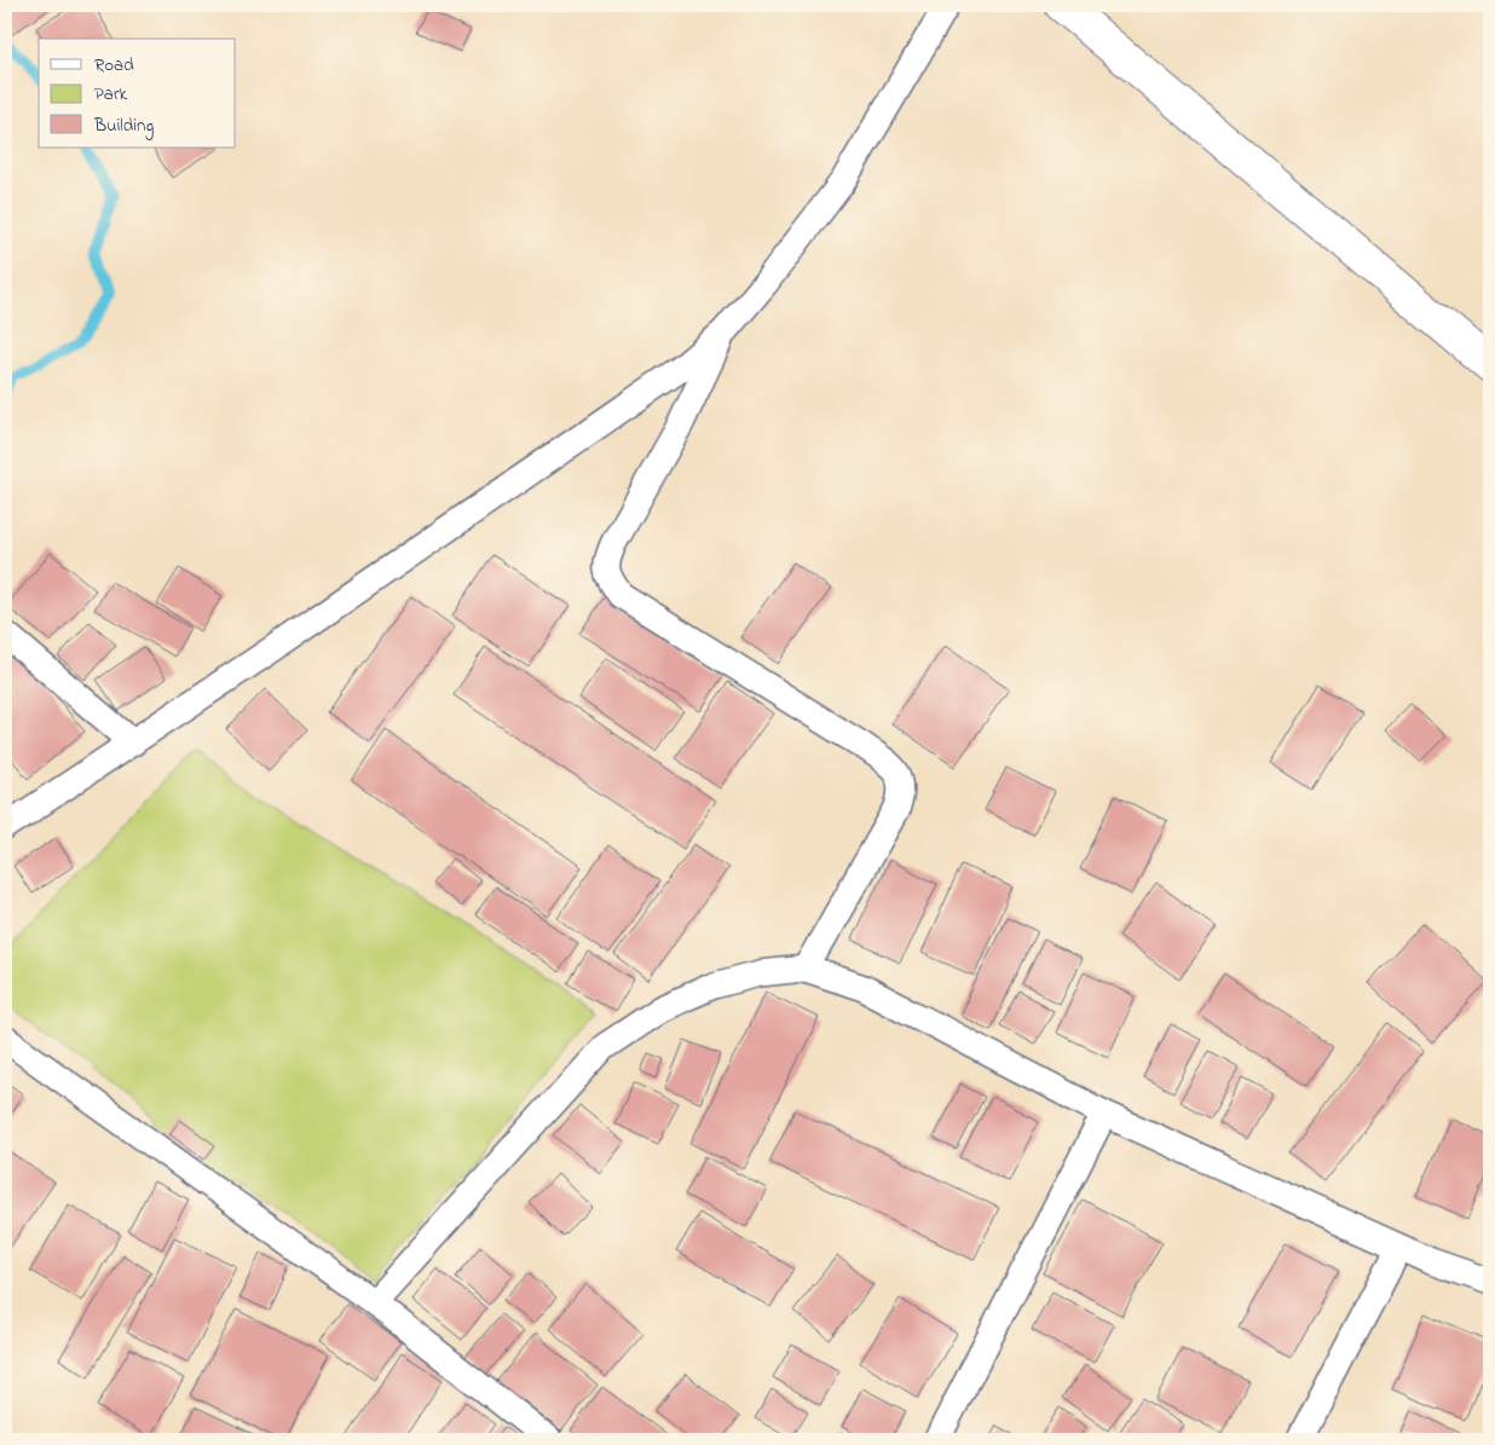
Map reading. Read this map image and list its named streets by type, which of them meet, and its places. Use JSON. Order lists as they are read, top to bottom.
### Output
{
  "legend": ["Road", "Park", "Building"]
}
